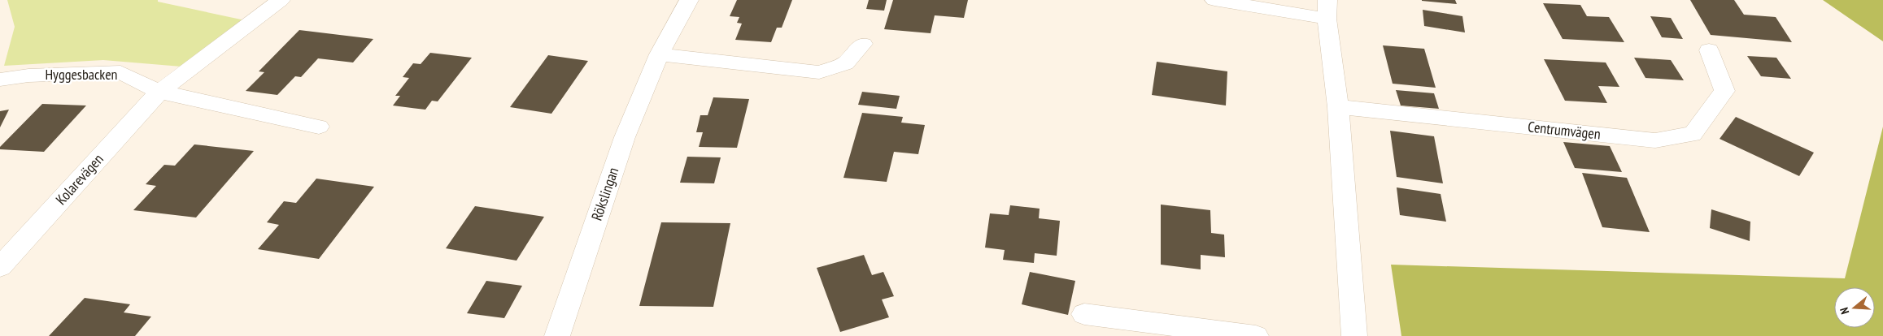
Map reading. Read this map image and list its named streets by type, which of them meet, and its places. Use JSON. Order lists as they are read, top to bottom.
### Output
{
  "streets": {
    "street": [
      "Hyggesbacken",
      "Centrumvägen",
      "Kolarevägen",
      "Rökslingan"
    ]
  },
  "crossings": [
    ["Hyggesbacken", "Kolarevägen"]
  ],
  "north": "left"
}
